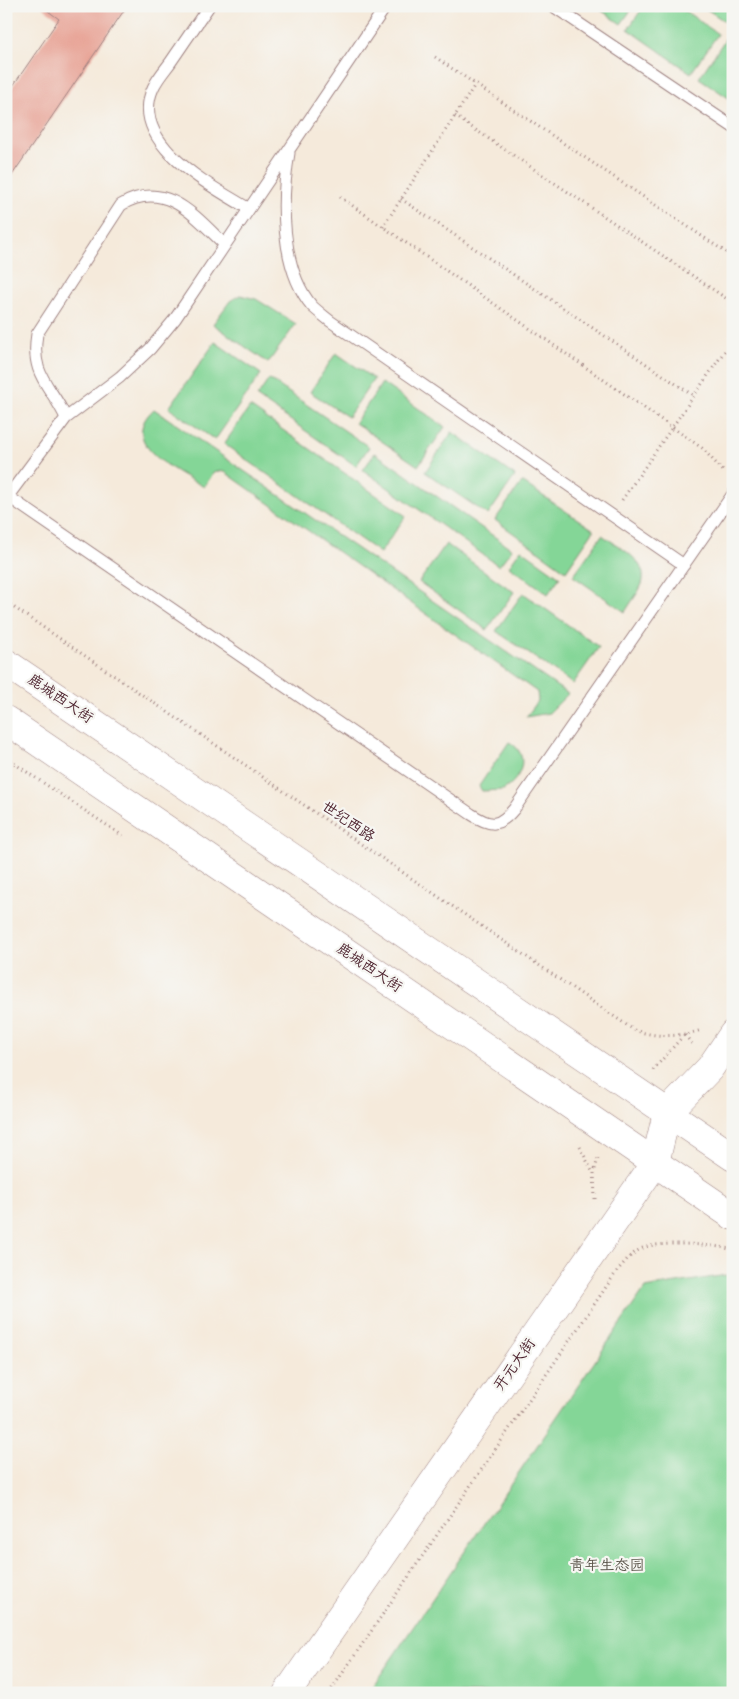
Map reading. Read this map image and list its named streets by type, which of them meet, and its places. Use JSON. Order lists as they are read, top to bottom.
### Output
{
  "streets": {
    "main road": ["鹿城西大街", "开元大街"],
    "path": ["世纪西路"]
  },
  "crossings": [
    ["鹿城西大街", "开元大街"]
  ],
  "parks": ["青年生态园"]
}
